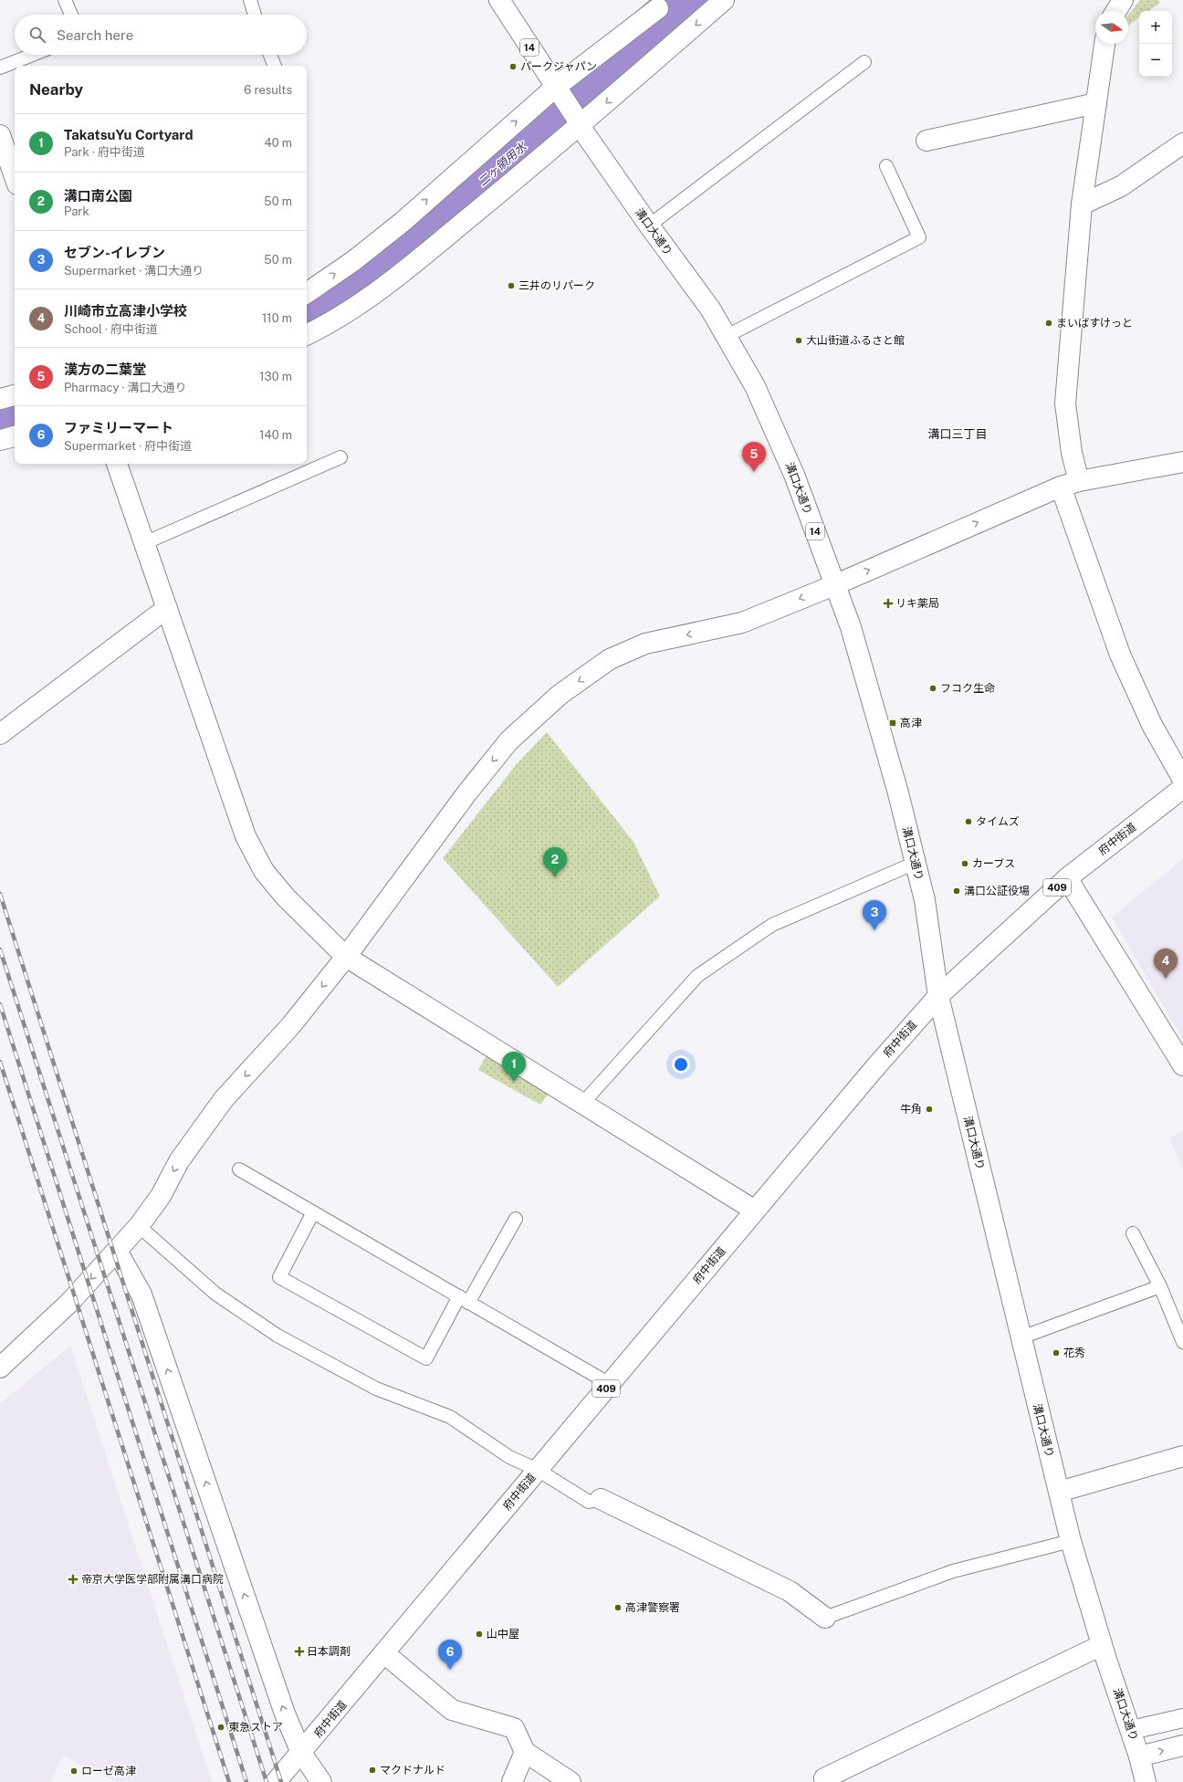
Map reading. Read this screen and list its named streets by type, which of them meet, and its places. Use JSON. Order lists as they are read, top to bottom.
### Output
{
  "streets": {
    "main road": [
      "14",
      "溝口大通り",
      "府中街道",
      "409"
    ]
  },
  "crossings": [
    ["溝口大通り", "府中街道"]
  ],
  "districts": ["溝口三丁目"],
  "water": ["二ヶ領用水"],
  "places": {
    "other": [
      "パークジャパン",
      "三井のリパーク",
      "まいばすけっと",
      "大山街道ふるさと館",
      "フコク生命",
      "タイムズ",
      "カーブス",
      "溝口公証役場",
      "牛角",
      "花秀",
      "高津警察署",
      "山中屋",
      "東急ストア",
      "マクドナルド",
      "ローゼ高津"
    ],
    "health": ["リキ薬局", "帝京大学医学部附属溝口病院", "日本調剤"],
    "transit": ["高津"]
  },
  "north": "right",
  "page": {
    "map_buttons": ["+", "−"],
    "search": "Search here",
    "heading": ["Nearby", "6 results"],
    "list": [
      {
        "mark": "1",
        "name": "TakatsuYu Cortyard",
        "note": "Park · 府中街道",
        "value": "40 m"
      },
      {
        "mark": "2",
        "name": "溝口南公園",
        "note": "Park",
        "value": "50 m"
      },
      {
        "mark": "3",
        "name": "セブン-イレブン",
        "note": "Supermarket · 溝口大通り",
        "value": "50 m"
      },
      {
        "mark": "4",
        "name": "川崎市立高津小学校",
        "note": "School · 府中街道",
        "value": "110 m"
      },
      {
        "mark": "5",
        "name": "漢方の二葉堂",
        "note": "Pharmacy · 溝口大通り",
        "value": "130 m"
      },
      {
        "mark": "6",
        "name": "ファミリーマート",
        "note": "Supermarket · 府中街道",
        "value": "140 m"
      }
    ],
    "pins": [
      "5",
      "2",
      "3",
      "4",
      "1",
      "6"
    ]
  }
}
